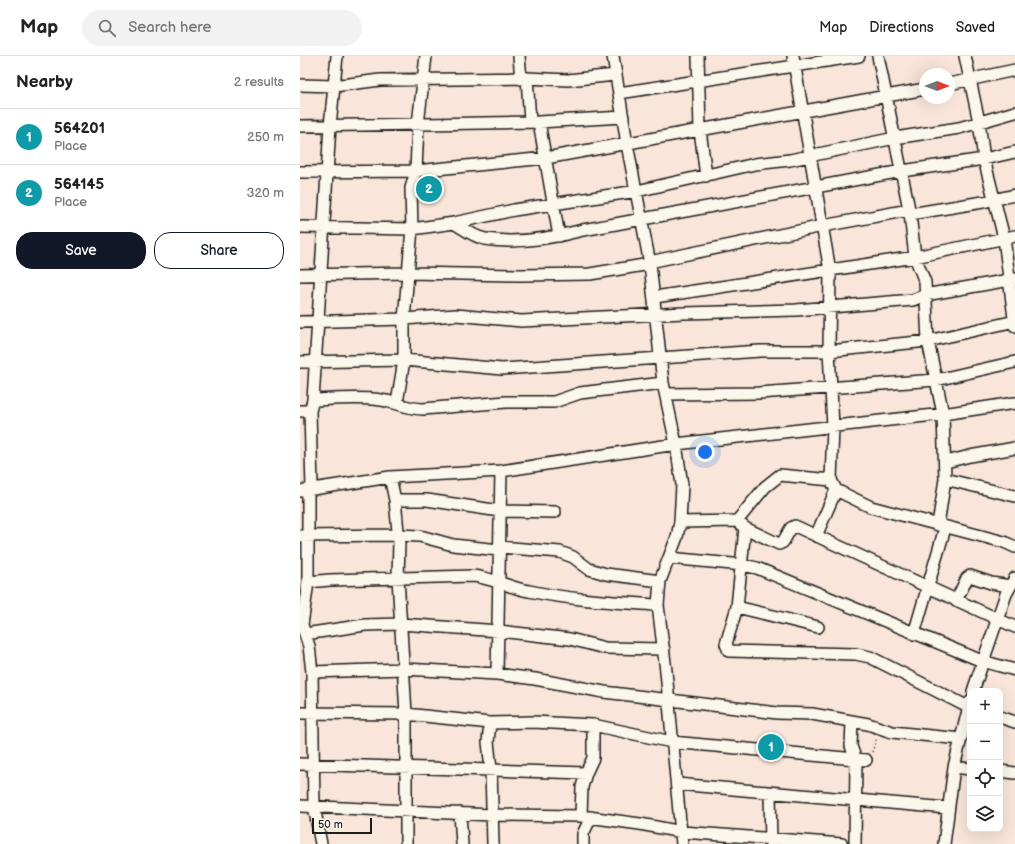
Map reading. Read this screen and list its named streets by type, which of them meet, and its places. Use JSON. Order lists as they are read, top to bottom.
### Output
{
  "scale_bar": "50 m",
  "north": "right",
  "page": {
    "header": "Map",
    "search": "Search here",
    "nav": ["Map", "Directions", "Saved"],
    "heading": ["Nearby", "2 results"],
    "list": [
      {
        "mark": "1",
        "name": "564201",
        "note": "Place",
        "value": "250 m"
      },
      {
        "mark": "2",
        "name": "564145",
        "note": "Place",
        "value": "320 m"
      }
    ],
    "pins": ["2", "1"],
    "buttons": ["Save", "Share"],
    "map_buttons": ["+", "−"],
    "scale": "50 m"
  }
}
